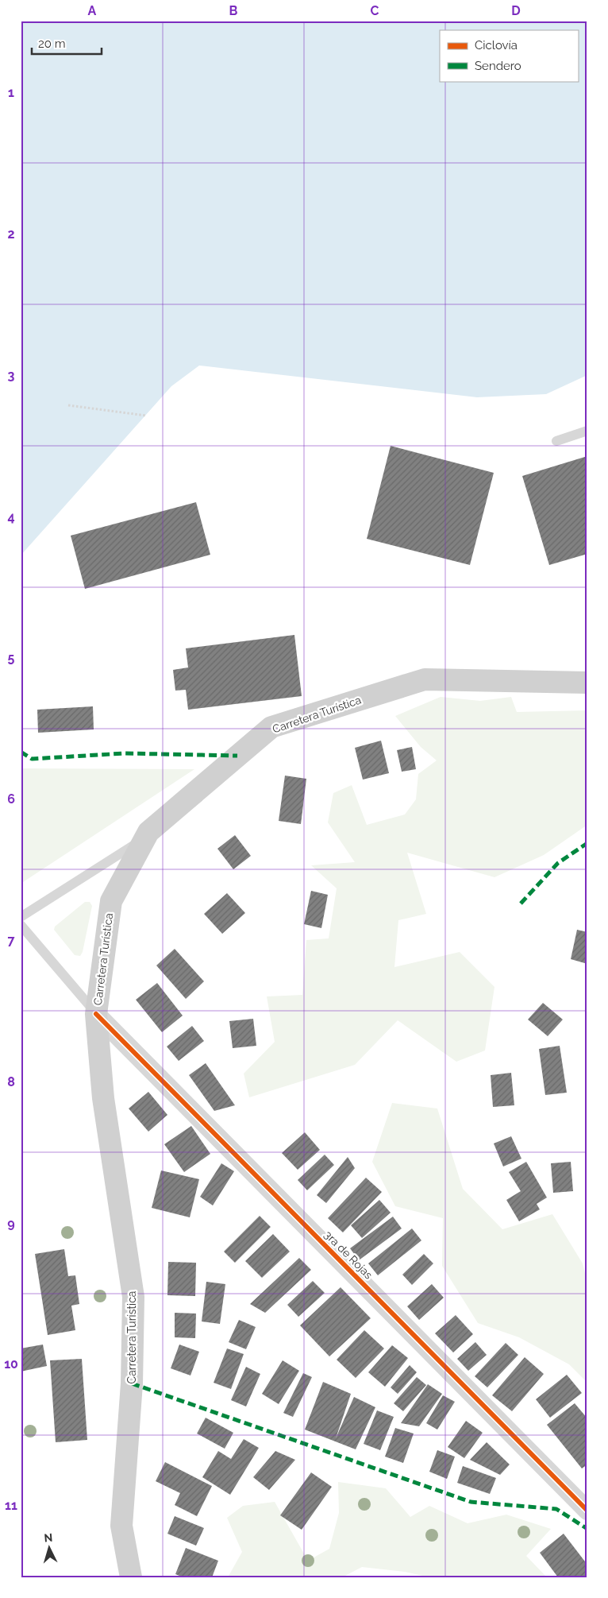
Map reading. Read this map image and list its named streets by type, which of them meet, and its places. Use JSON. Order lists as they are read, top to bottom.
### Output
{
  "streets": {
    "main road": ["Carretera Turística"],
    "street": ["3ra de Rojas"]
  },
  "crossings": [
    ["Carretera Turística", "3ra de Rojas"]
  ],
  "legend": ["Ciclovía", "Sendero"],
  "scale_bar": "20 m",
  "north": "top",
  "grid": {
    "columns": [
      "A",
      "B",
      "C",
      "D"
    ],
    "rows": [
      "1",
      "2",
      "3",
      "4",
      "5",
      "6",
      "7",
      "8",
      "9",
      "10",
      "11"
    ]
  }
}
